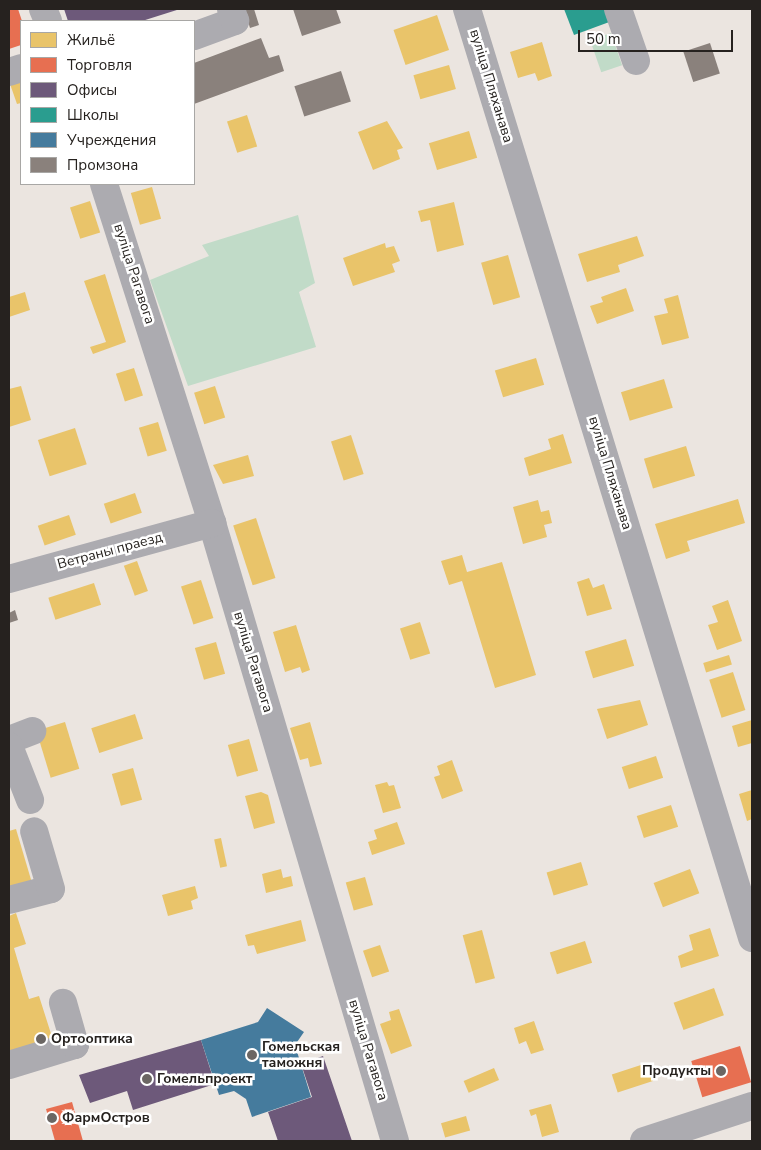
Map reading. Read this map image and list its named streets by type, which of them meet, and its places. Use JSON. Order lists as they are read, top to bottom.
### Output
{
  "streets": {
    "street": ["вуліца Пляханава", "вуліца Рагавога", "Ветраны праезд"]
  },
  "crossings": [
    ["вуліца Рагавога", "Ветраны праезд"]
  ],
  "places": [
    "Ортооптика",
    "Гомельская таможня",
    "Продукты",
    "Гомельпроект",
    "ФармОстров"
  ],
  "legend": [
    "Жильё",
    "Торговля",
    "Офисы",
    "Школы",
    "Учреждения",
    "Промзона"
  ],
  "scale_bar": "50 m"
}
